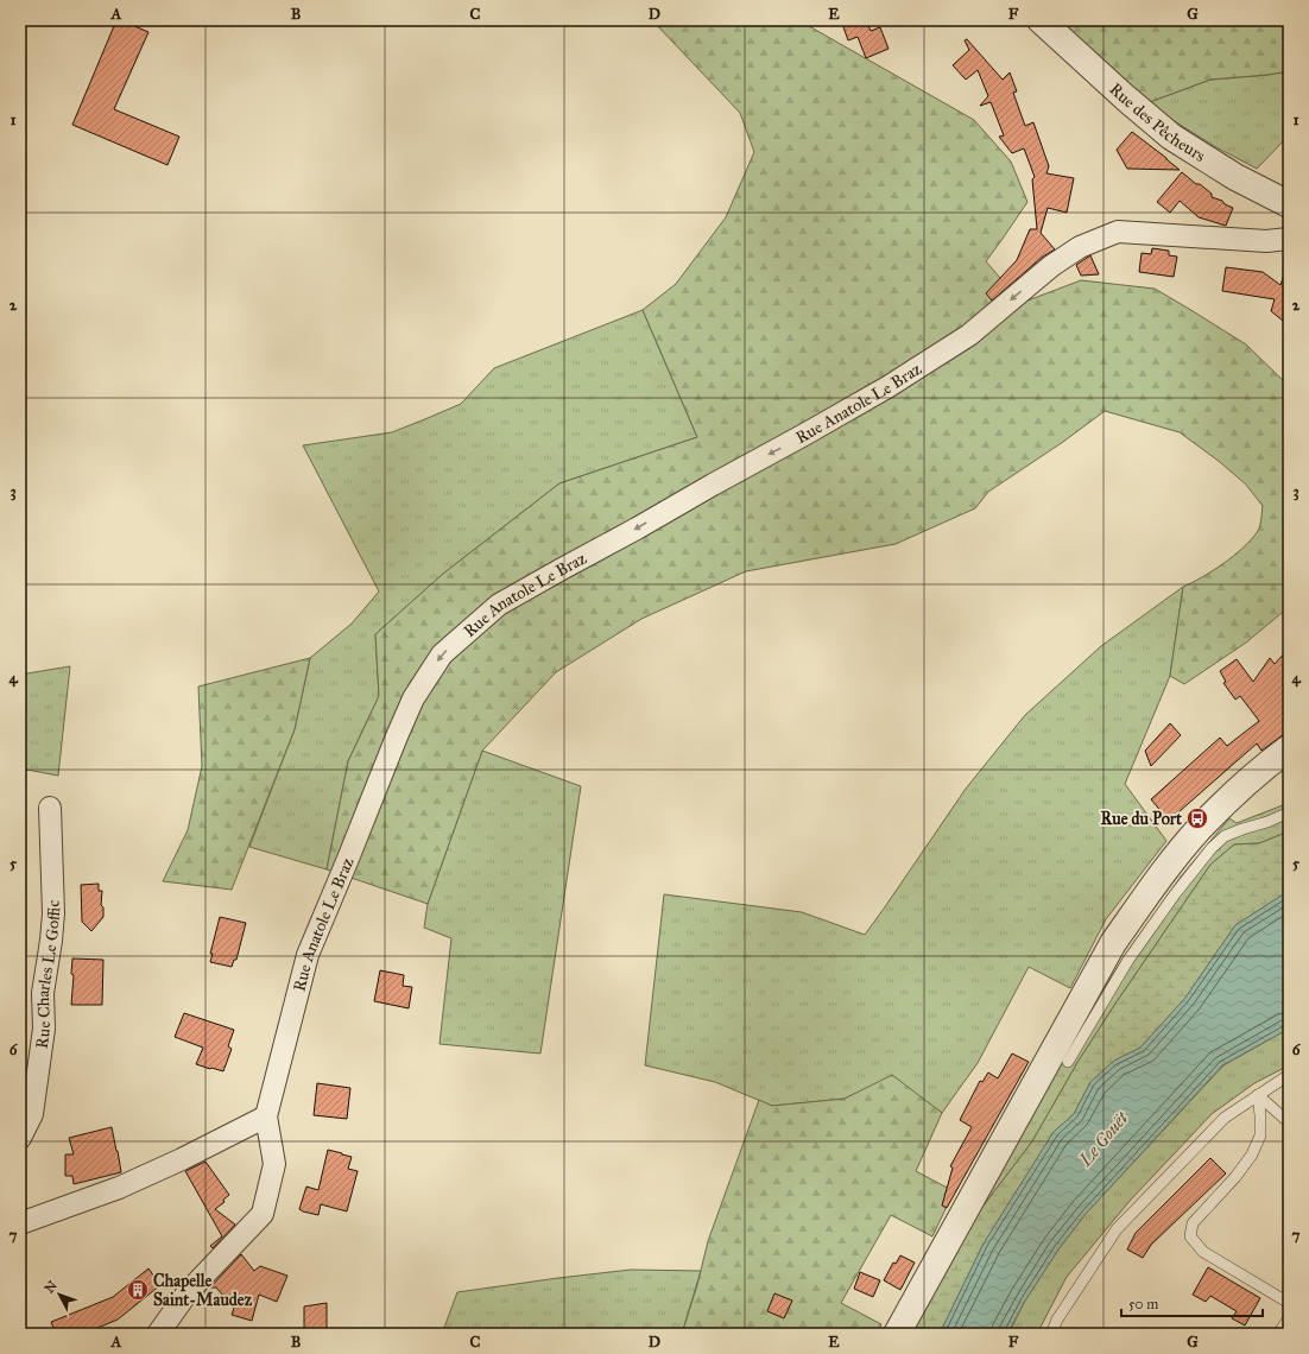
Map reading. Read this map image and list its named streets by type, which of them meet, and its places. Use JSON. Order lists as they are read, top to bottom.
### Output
{
  "streets": {
    "street": ["Rue des Pêcheurs", "Rue Anatole Le Braz", "Rue Charles Le Goffic"]
  },
  "one_way": ["Rue Anatole Le Braz"],
  "water": ["Le Gouët"],
  "places": {
    "bus stop": ["Rue du Port"],
    "building": ["Chapelle Saint-Maudez"]
  },
  "scale_bar": "50 m",
  "north": "top left",
  "grid": {
    "columns": [
      "A",
      "B",
      "C",
      "D",
      "E",
      "F",
      "G"
    ],
    "rows": [
      "1",
      "2",
      "3",
      "4",
      "5",
      "6",
      "7"
    ]
  }
}
